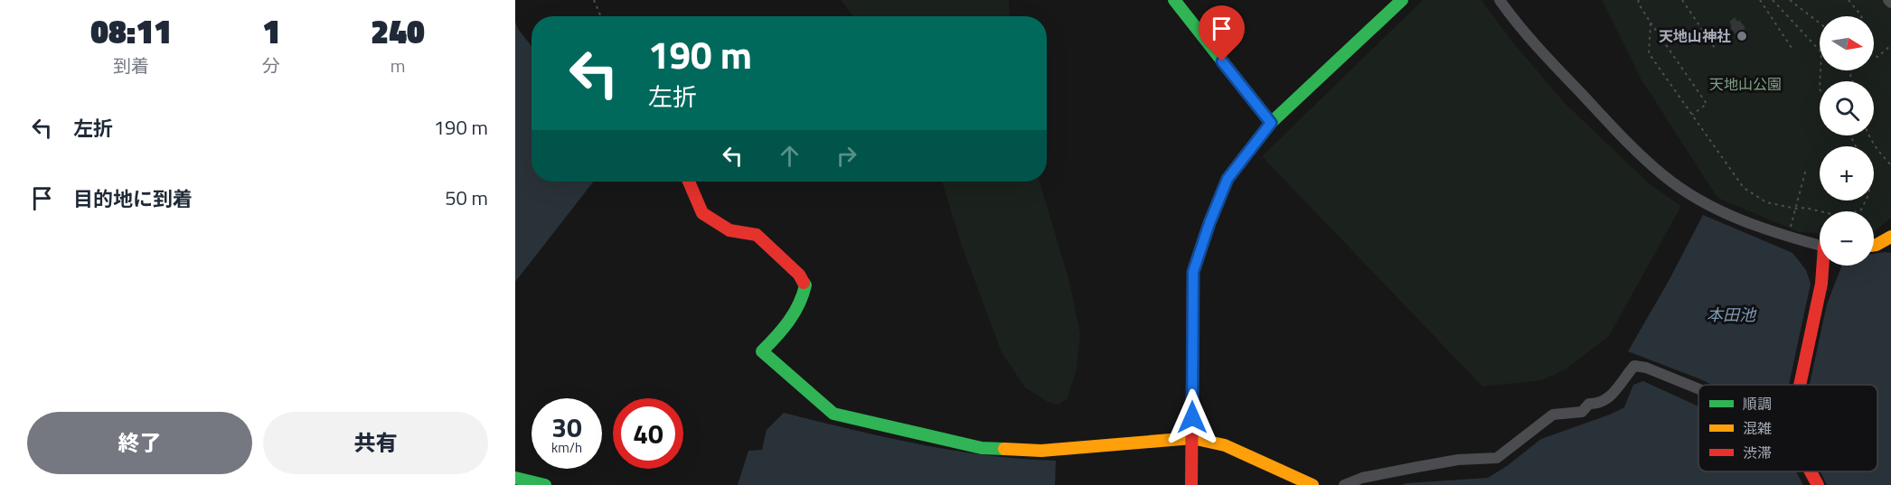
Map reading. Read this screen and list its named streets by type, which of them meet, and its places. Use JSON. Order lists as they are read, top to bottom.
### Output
{
  "water": ["本田池"],
  "parks": ["天地山公園"],
  "places": ["天地山神社"],
  "legend": ["順調", "混雑", "渋滞"],
  "north": "right",
  "page": {
    "eta": [
      "08:11",
      "到着",
      "1",
      "分",
      "240",
      "m"
    ],
    "map_buttons": ["+", "−"],
    "turn": ["190 m", "左折"],
    "list": [
      {
        "name": "左折",
        "value": "190 m"
      },
      {
        "name": "目的地に到着",
        "value": "50 m"
      }
    ],
    "speed": "30 km/h",
    "limit": "40",
    "buttons": ["終了", "共有"]
  }
}
